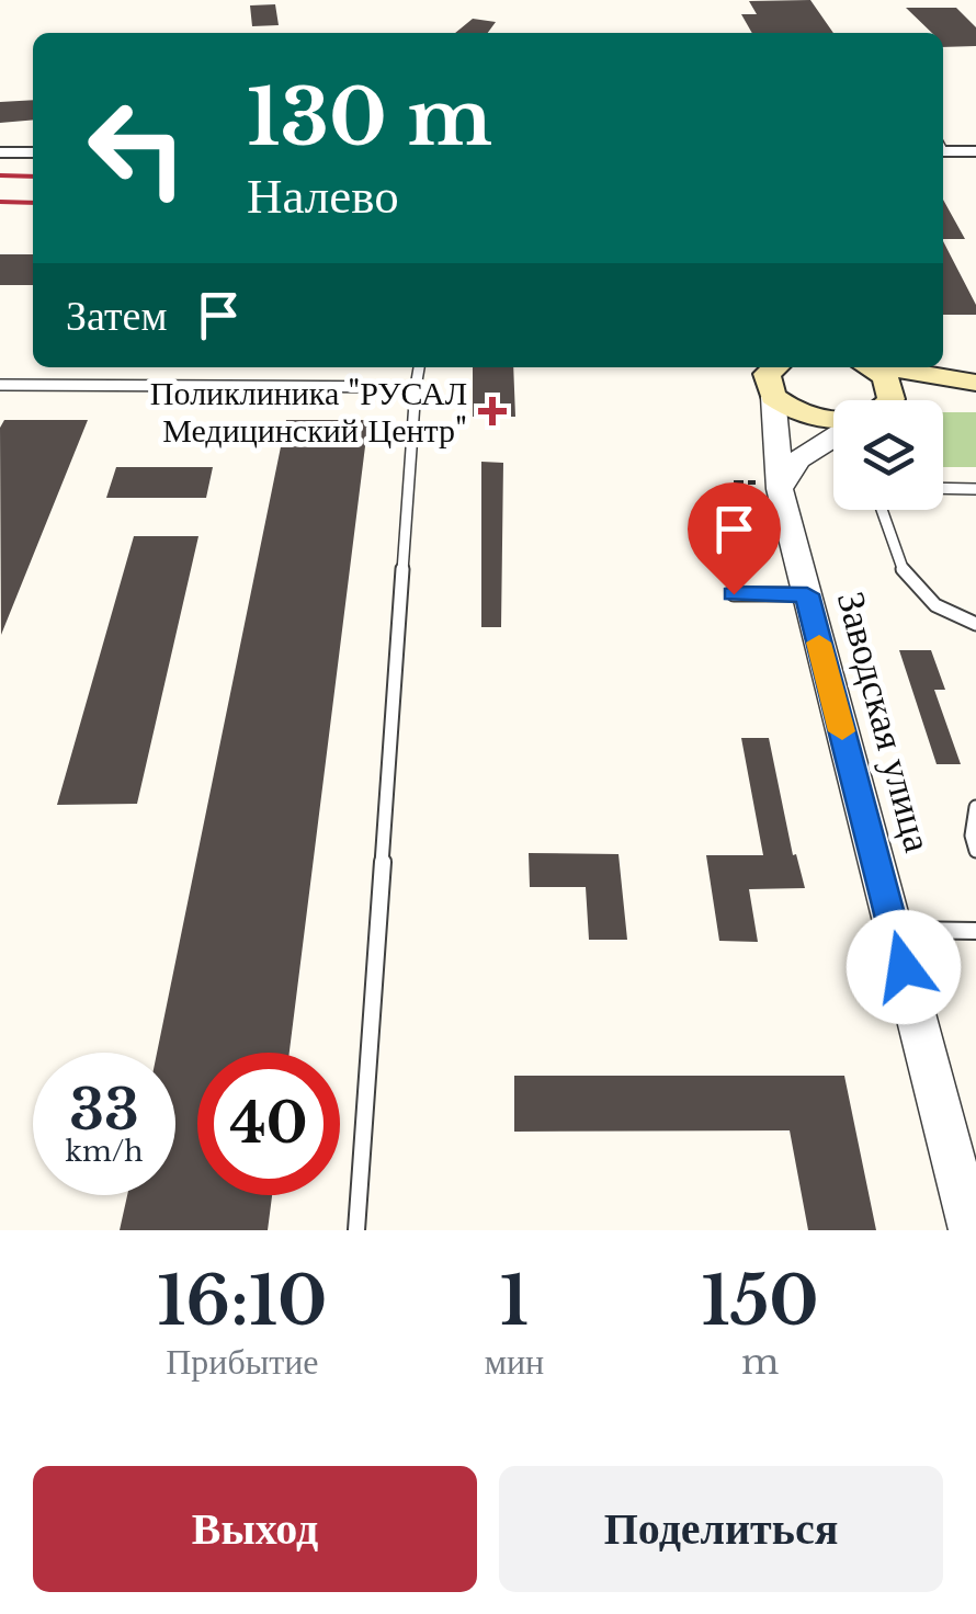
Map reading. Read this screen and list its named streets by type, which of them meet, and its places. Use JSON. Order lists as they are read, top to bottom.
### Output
{
  "streets": {
    "street": ["Заводская улица"]
  },
  "places": {
    "health": ["Поликлиника \"РУСАЛ Медицинский Центр\""]
  },
  "page": {
    "turn": ["130 m", "Налево"],
    "then": "Затем",
    "speed": "33 km/h",
    "limit": "40",
    "eta": [
      "16:10",
      "Прибытие",
      "1",
      "мин",
      "150",
      "m"
    ],
    "buttons": ["Выход", "Поделиться"]
  }
}
